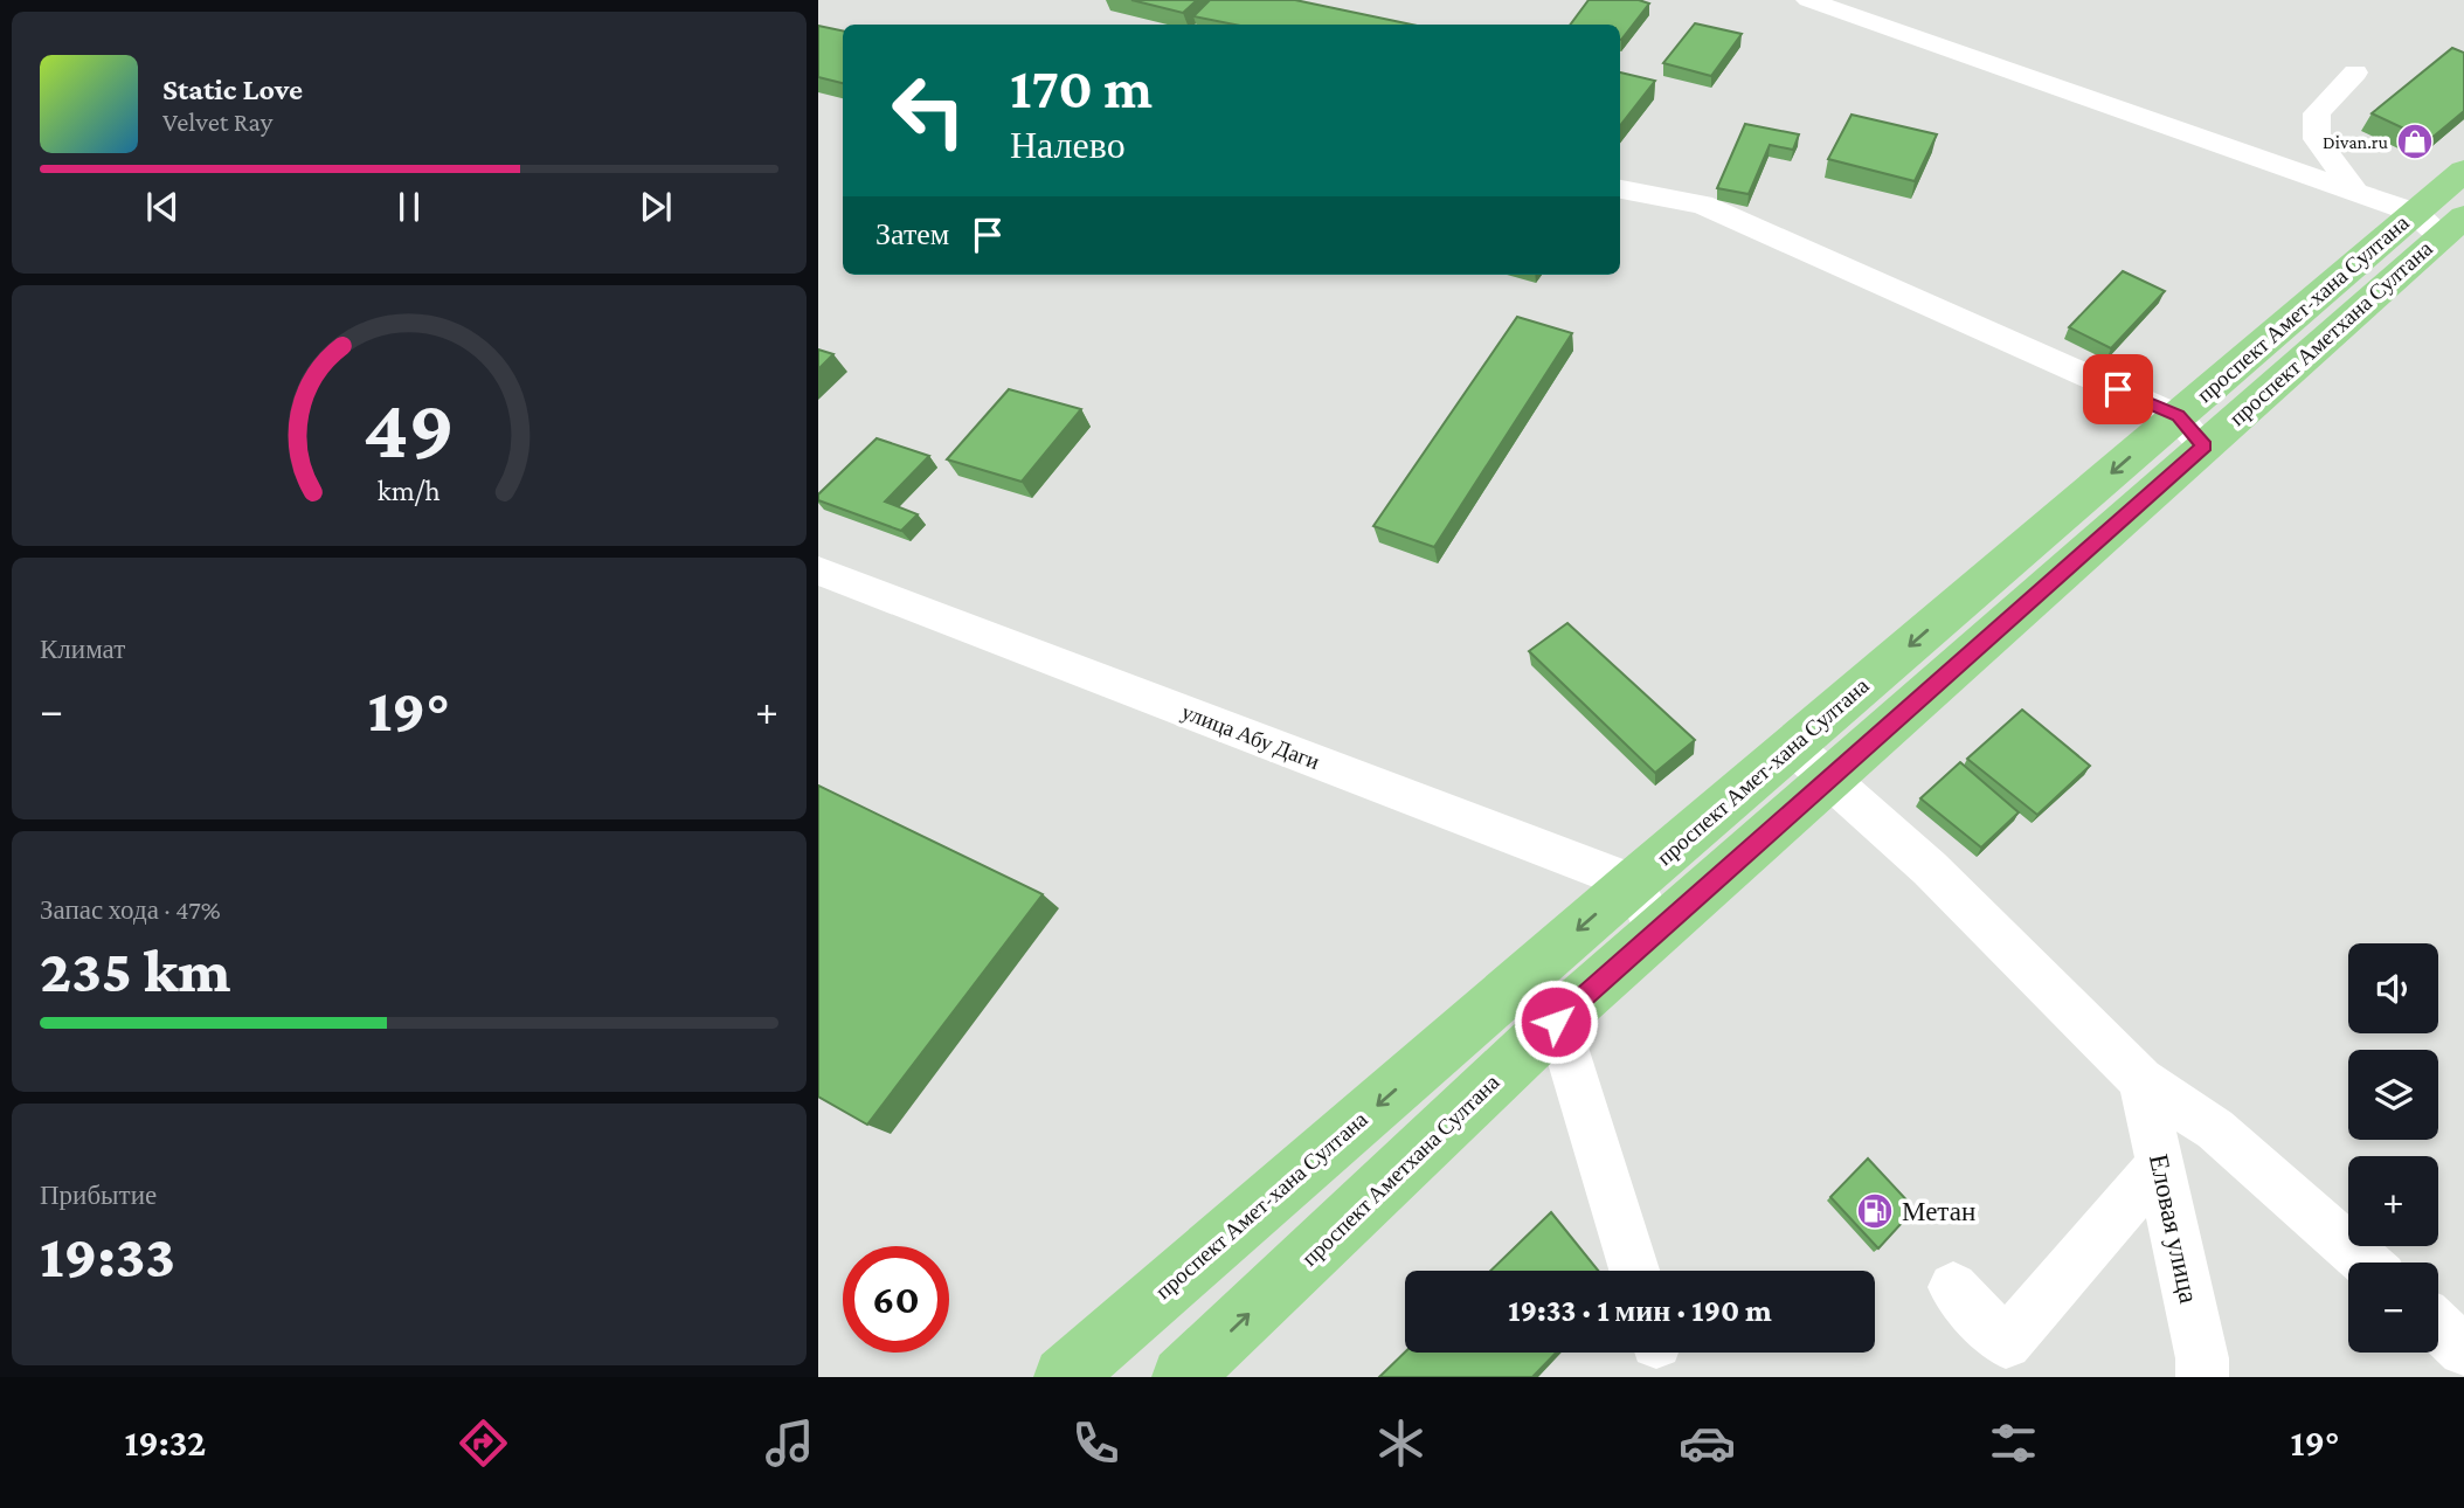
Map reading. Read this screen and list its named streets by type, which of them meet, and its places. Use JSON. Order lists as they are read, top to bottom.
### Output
{
  "streets": {
    "main road": ["проспект Амет-хана Султана", "проспект Аметхана Султана"],
    "street": ["улица Абу Даги", "Еловая улица"]
  },
  "crossings": [
    ["проспект Амет-хана Султана", "проспект Аметхана Султана"],
    ["проспект Амет-хана Султана", "улица Абу Даги"]
  ],
  "one_way": ["проспект Амет-хана Султана"],
  "places": {
    "shop": ["Divan.ru"],
    "fuel station": ["Метан"]
  },
  "page": {
    "turn": ["170 m", "Налево"],
    "song": ["Static Love", "Velvet Ray"],
    "then": "Затем",
    "tile": [
      "Климат",
      ["Запас хода · 47%", "235 km"],
      ["Прибытие", "19:33"]
    ],
    "heat": ["−", "19°", "+"],
    "map_buttons": ["+", "−"],
    "limit": "60",
    "trip": "19:33 · 1 мин · 190 m",
    "tabs": ["19:32", "19°"],
    "gauge": ["49", "km/h"]
  }
}
